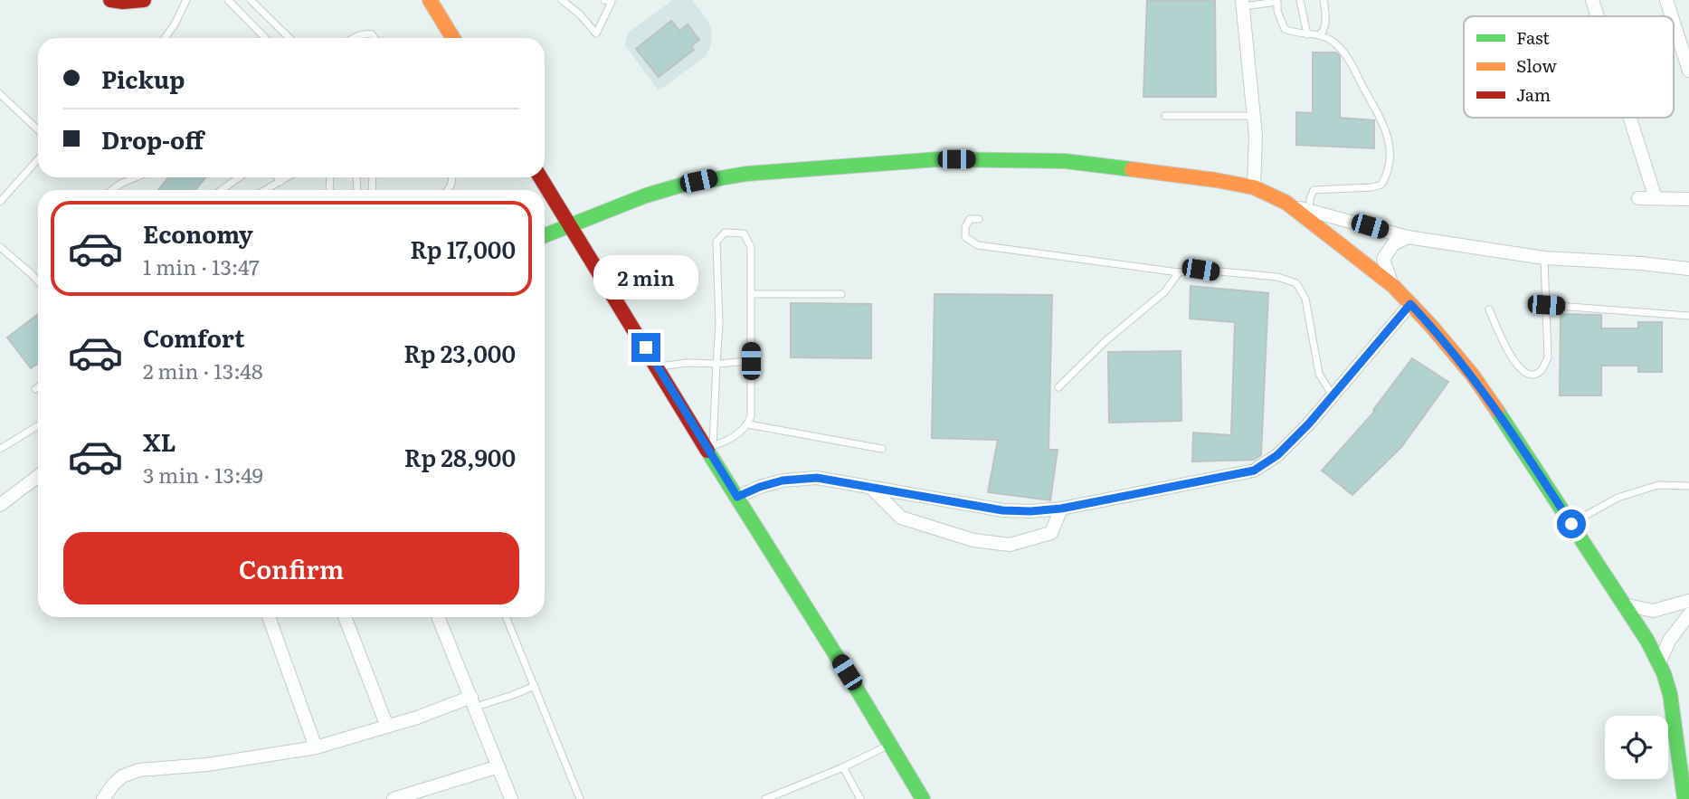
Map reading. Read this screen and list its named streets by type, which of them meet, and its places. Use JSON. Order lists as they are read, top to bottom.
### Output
{
  "legend": ["Fast", "Slow", "Jam"],
  "page": {
    "banner": ["Pickup", "Drop-off"],
    "list": [
      {
        "name": "Economy",
        "note": "1 min · 13:47",
        "value": "Rp 17,000"
      },
      {
        "name": "Comfort",
        "note": "2 min · 13:48",
        "value": "Rp 23,000"
      },
      {
        "name": "XL",
        "note": "3 min · 13:49",
        "value": "Rp 28,900"
      }
    ],
    "bubble": "2 min",
    "buttons": "Confirm"
  }
}
